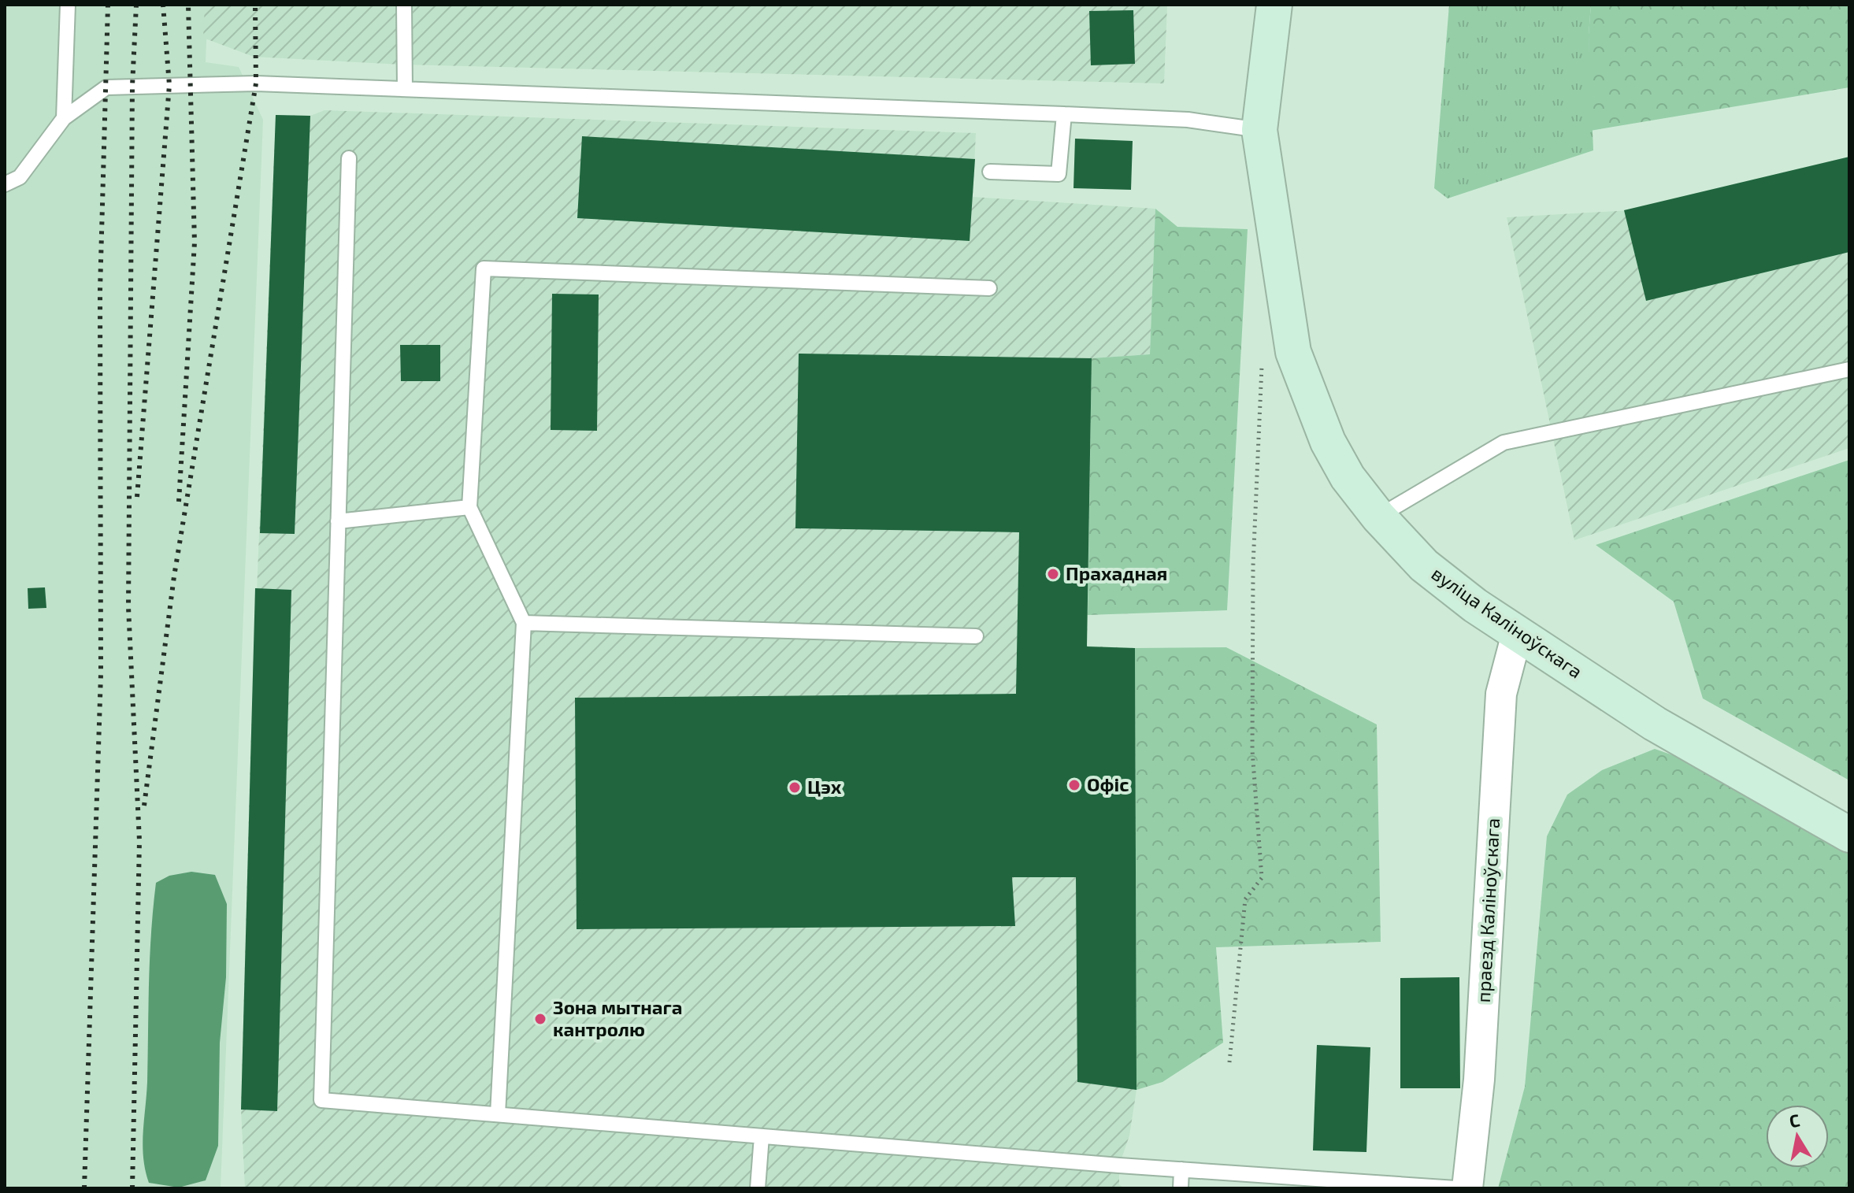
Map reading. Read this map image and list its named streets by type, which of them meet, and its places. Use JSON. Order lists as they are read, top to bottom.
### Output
{
  "streets": {
    "street": ["вуліца Каліноўскага", "праезд Каліноўскага"]
  },
  "crossings": [
    ["вуліца Каліноўскага", "праезд Каліноўскага"]
  ],
  "places": [
    "Прахадная",
    "Офіс",
    "Цэх",
    "Зона мытнага кантролю"
  ],
  "north": "top"
}
